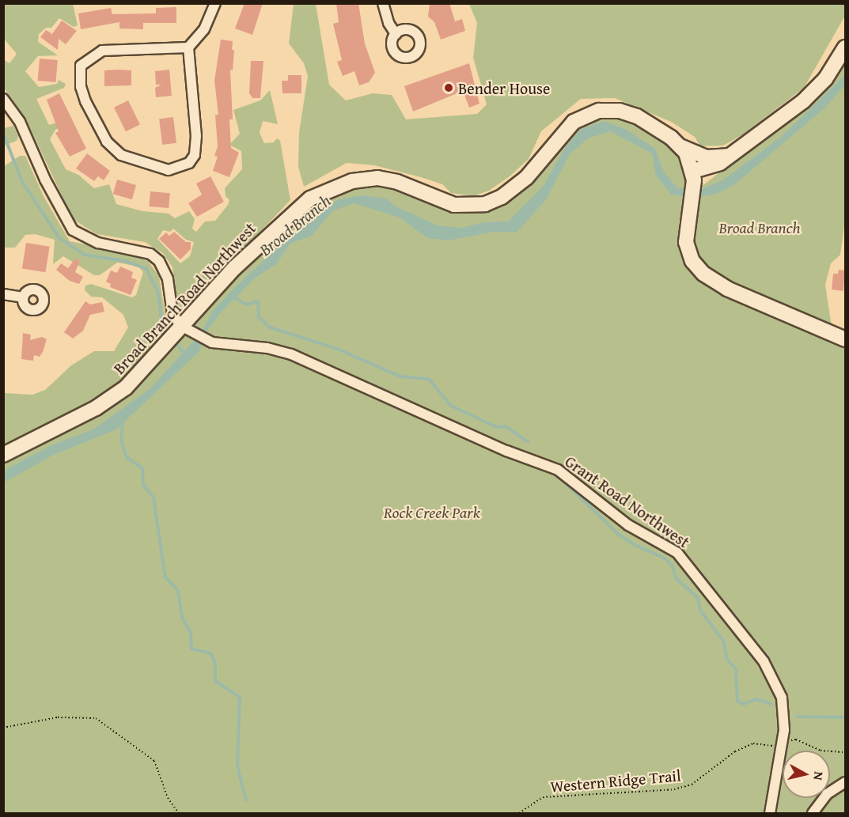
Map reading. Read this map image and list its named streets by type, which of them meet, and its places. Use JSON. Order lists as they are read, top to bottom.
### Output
{
  "streets": {
    "main road": ["Broad Branch Road Northwest"],
    "street": ["Grant Road Northwest"],
    "path": ["Western Ridge Trail"]
  },
  "crossings": [
    ["Broad Branch Road Northwest", "Grant Road Northwest"],
    ["Grant Road Northwest", "Western Ridge Trail"]
  ],
  "water": ["Broad Branch"],
  "parks": ["Broad Branch", "Rock Creek Park"],
  "places": ["Bender House"],
  "north": "right"
}
